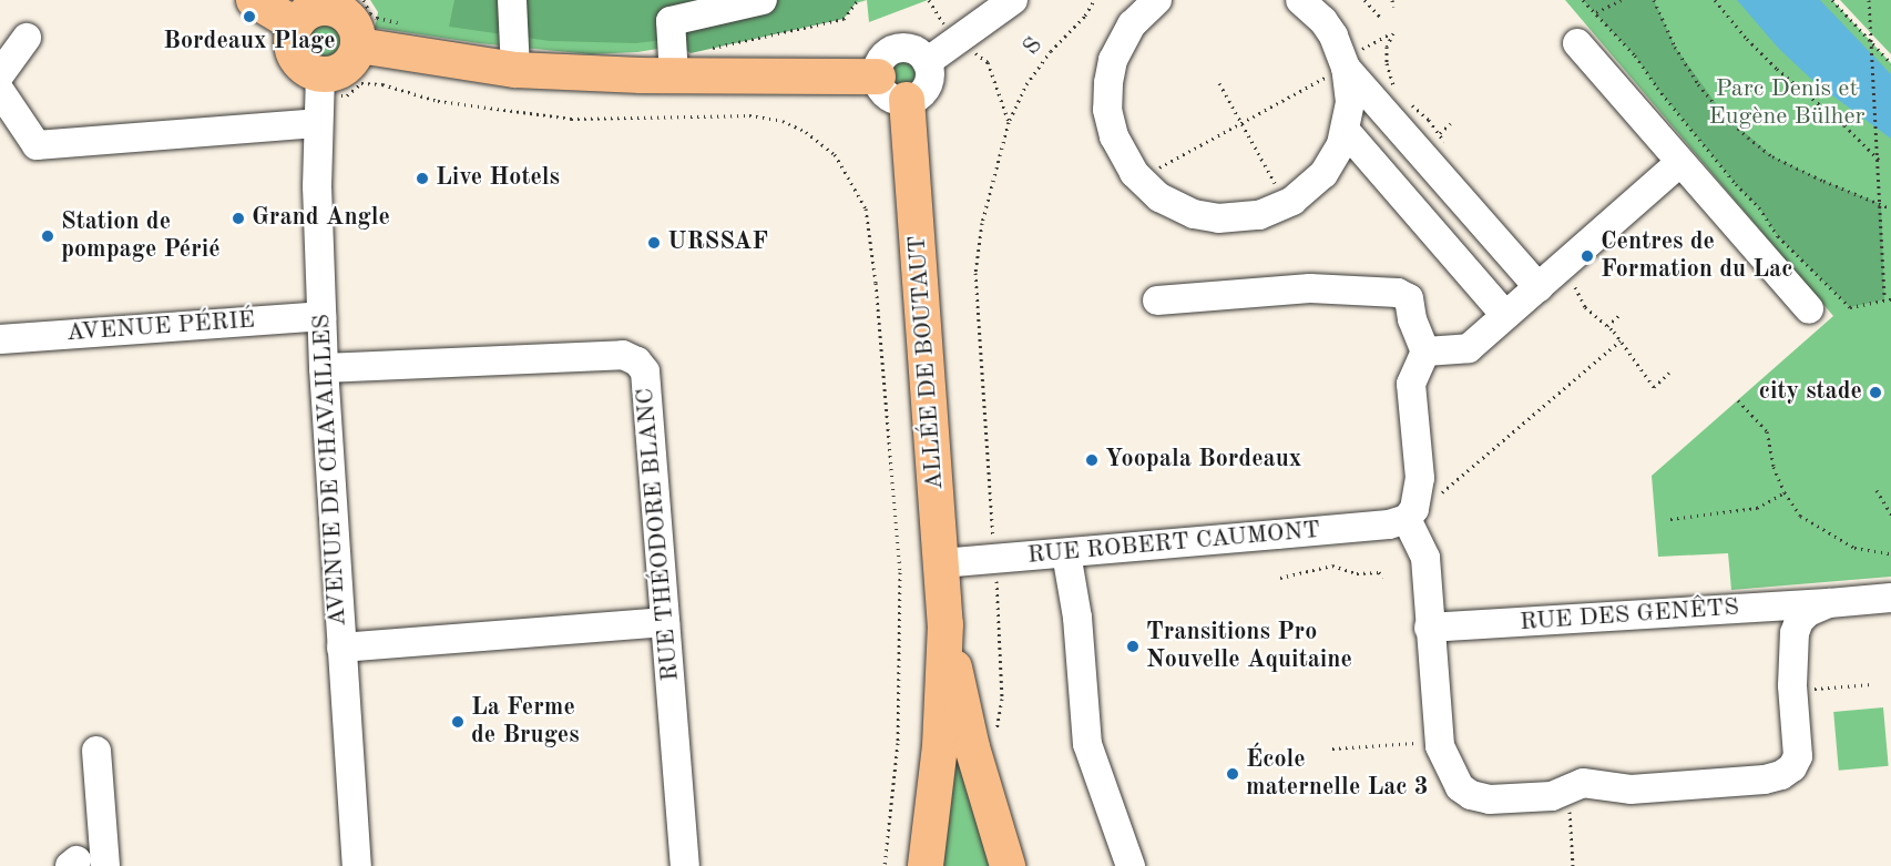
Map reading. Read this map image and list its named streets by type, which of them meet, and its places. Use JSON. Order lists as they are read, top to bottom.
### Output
{
  "streets": {
    "main road": ["ALLÉE DE BOUTAUT"],
    "street": [
      "AVENUE PÉRIÉ",
      "AVENUE DE CHAVAILLES",
      "RUE THÉODORE BLANC",
      "RUE ROBERT CAUMONT",
      "RUE DES GENÊTS"
    ],
    "path": ["S"]
  },
  "crossings": [
    ["S", "RUE ROBERT CAUMONT"],
    ["AVENUE PÉRIÉ", "AVENUE DE CHAVAILLES"],
    ["ALLÉE DE BOUTAUT", "RUE ROBERT CAUMONT"],
    ["AVENUE DE CHAVAILLES", "RUE THÉODORE BLANC"],
    ["RUE ROBERT CAUMONT", "RUE DES GENÊTS"]
  ],
  "parks": ["Parc Denis et Eugène Bülher"],
  "places": [
    "Bordeaux Plage",
    "Live Hotels",
    "Grand Angle",
    "Station de pompage Périé",
    "URSSAF",
    "Centres de Formation du Lac",
    "city stade",
    "Yoopala Bordeaux",
    "Transitions Pro Nouvelle Aquitaine",
    "La Ferme de Bruges",
    "École maternelle Lac 3"
  ]
}
